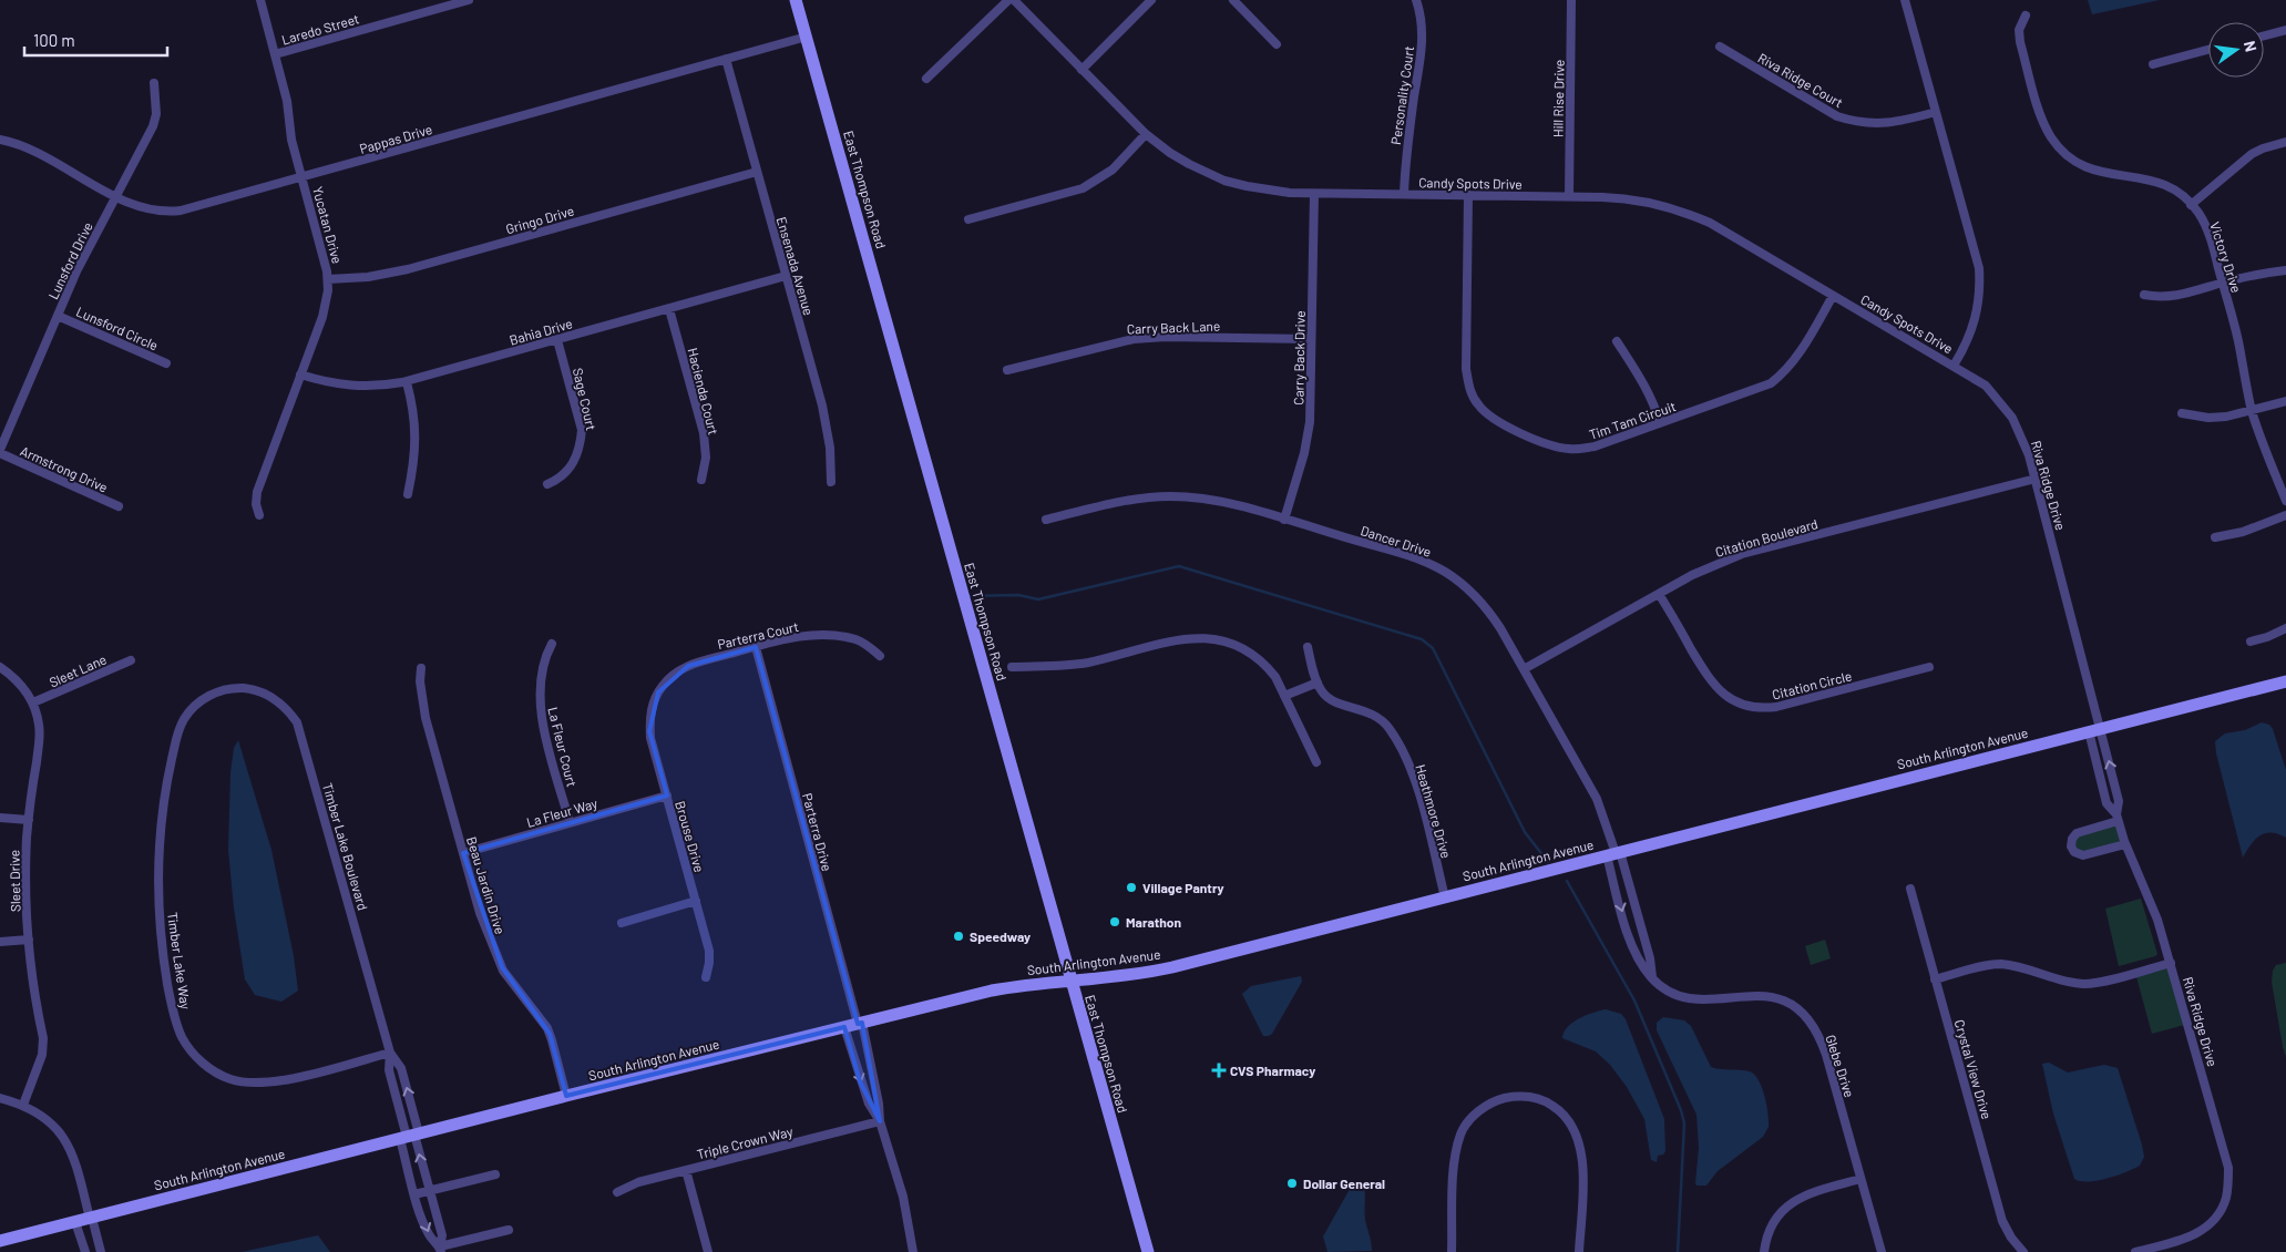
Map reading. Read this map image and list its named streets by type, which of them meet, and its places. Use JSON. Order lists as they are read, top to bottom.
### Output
{
  "streets": {
    "main road": ["East Thompson Road", "South Arlington Avenue"],
    "street": [
      "Laredo Street",
      "Riva Ridge Court",
      "Personality Court",
      "Hill Rise Drive",
      "Pappas Drive",
      "Candy Spots Drive",
      "Gringo Drive",
      "Yucatan Drive",
      "Victory Drive",
      "Lunsford Drive",
      "Ensenada Avenue",
      "Carry Back Lane",
      "Lunsford Circle",
      "Bahia Drive",
      "Carry Back Drive",
      "Hacienda Court",
      "Sage Court",
      "Tim Tam Circuit",
      "Armstrong Drive",
      "Riva Ridge Drive",
      "Citation Boulevard",
      "Dancer Drive",
      "Parterra Court",
      "Sleet Lane",
      "Citation Circle",
      "La Fleur Court",
      "Heathmore Drive",
      "La Fleur Way",
      "Parterra Drive",
      "Brouse Drive",
      "Timber Lake Boulevard",
      "Sleet Drive",
      "Beau Jardin Drive",
      "Timber Lake Way",
      "Glebe Drive",
      "Crystal View Drive",
      "Triple Crown Way"
    ]
  },
  "crossings": [
    ["Laredo Street", "Yucatan Drive"],
    ["Personality Court", "Candy Spots Drive"],
    ["Hill Rise Drive", "Candy Spots Drive"],
    ["Pappas Drive", "East Thompson Road"],
    ["Pappas Drive", "Yucatan Drive"],
    ["Pappas Drive", "Lunsford Drive"],
    ["Pappas Drive", "Ensenada Avenue"],
    ["Candy Spots Drive", "Carry Back Drive"],
    ["Candy Spots Drive", "Tim Tam Circuit"],
    ["Candy Spots Drive", "Riva Ridge Drive"],
    ["East Thompson Road", "South Arlington Avenue"],
    ["Gringo Drive", "Yucatan Drive"],
    ["Gringo Drive", "Ensenada Avenue"],
    ["Yucatan Drive", "Bahia Drive"],
    ["Lunsford Drive", "Lunsford Circle"],
    ["Lunsford Drive", "Armstrong Drive"],
    ["Ensenada Avenue", "Bahia Drive"],
    ["Carry Back Lane", "Carry Back Drive"],
    ["Bahia Drive", "Hacienda Court"],
    ["Bahia Drive", "Sage Court"],
    ["Carry Back Drive", "Dancer Drive"],
    ["Riva Ridge Drive", "Citation Boulevard"],
    ["Riva Ridge Drive", "South Arlington Avenue"],
    ["Citation Boulevard", "Dancer Drive"],
    ["Citation Boulevard", "Citation Circle"],
    ["Dancer Drive", "South Arlington Avenue"],
    ["Dancer Drive", "Glebe Drive"],
    ["Parterra Court", "Parterra Drive"],
    ["Parterra Court", "Brouse Drive"],
    ["Sleet Lane", "Sleet Drive"],
    ["La Fleur Court", "La Fleur Way"],
    ["South Arlington Avenue", "Heathmore Drive"],
    ["South Arlington Avenue", "Parterra Drive"],
    ["South Arlington Avenue", "Timber Lake Boulevard"],
    ["South Arlington Avenue", "Beau Jardin Drive"],
    ["South Arlington Avenue", "Glebe Drive"],
    ["La Fleur Way", "Brouse Drive"],
    ["La Fleur Way", "Beau Jardin Drive"],
    ["Parterra Drive", "Triple Crown Way"],
    ["Timber Lake Boulevard", "Timber Lake Way"]
  ],
  "places": {
    "other": [
      "Village Pantry",
      "Marathon",
      "Speedway",
      "Dollar General"
    ],
    "health": ["CVS Pharmacy"]
  },
  "scale_bar": "100 m",
  "north": "right"
}
